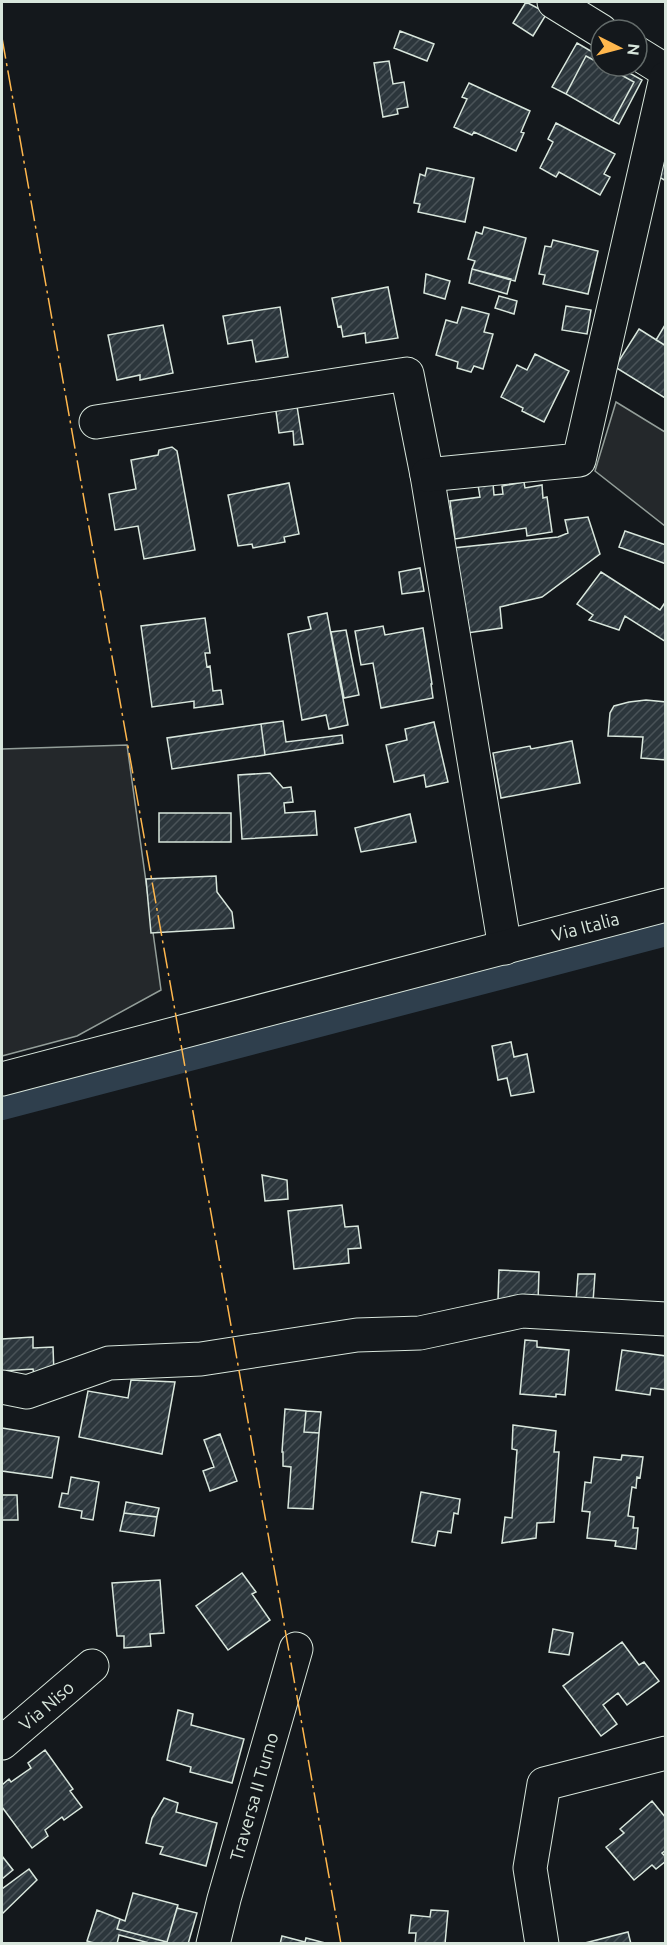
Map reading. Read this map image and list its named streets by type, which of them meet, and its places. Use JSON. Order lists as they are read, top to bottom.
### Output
{
  "streets": {
    "street": ["Via Italia", "Via Niso", "Traversa II Turno"]
  },
  "north": "right"
}
